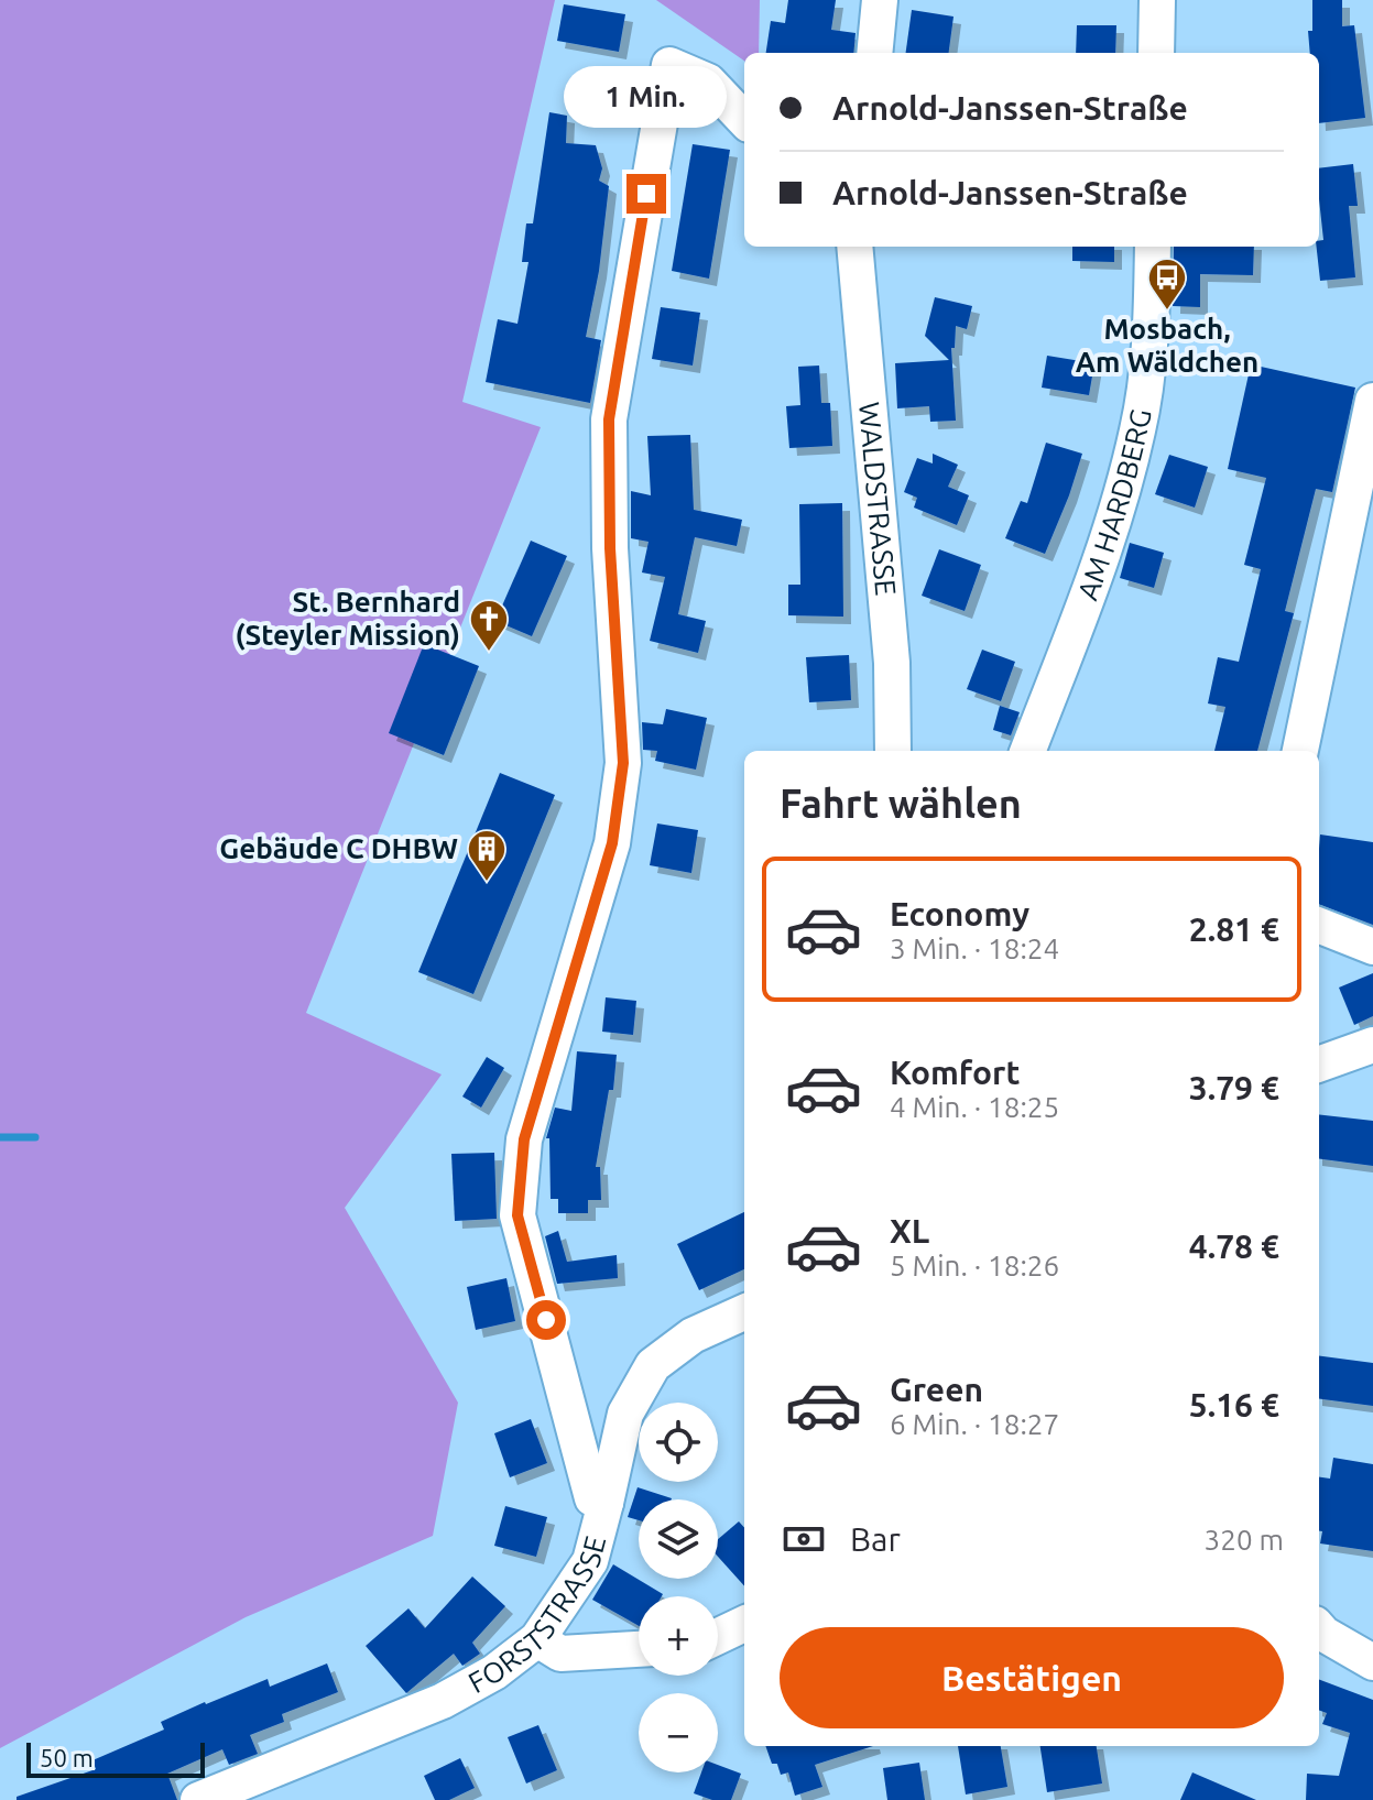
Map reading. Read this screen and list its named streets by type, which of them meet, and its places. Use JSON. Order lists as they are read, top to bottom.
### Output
{
  "streets": {
    "street": ["WALDSTRASSE", "AM HARDBERG", "FORSTSTRASSE"]
  },
  "places": {
    "bus stop": ["Mosbach, Am Wäldchen"],
    "church": ["St. Bernhard (Steyler Mission)"],
    "building": ["Gebäude C DHBW"]
  },
  "scale_bar": "50 m",
  "page": {
    "banner": ["Arnold-Janssen-Straße", "Arnold-Janssen-Straße"],
    "bubble": "1 Min.",
    "heading": "Fahrt wählen",
    "list": [
      {
        "name": "Economy",
        "note": "3 Min. · 18:24",
        "value": "2.81 €"
      },
      {
        "name": "Komfort",
        "note": "4 Min. · 18:25",
        "value": "3.79 €"
      },
      {
        "name": "XL",
        "note": "5 Min. · 18:26",
        "value": "4.78 €"
      },
      {
        "name": "Green",
        "note": "6 Min. · 18:27",
        "value": "5.16 €"
      }
    ],
    "map_buttons": ["+", "−"],
    "pay": ["Bar", "320 m"],
    "buttons": "Bestätigen",
    "scale": "50 m"
  }
}
